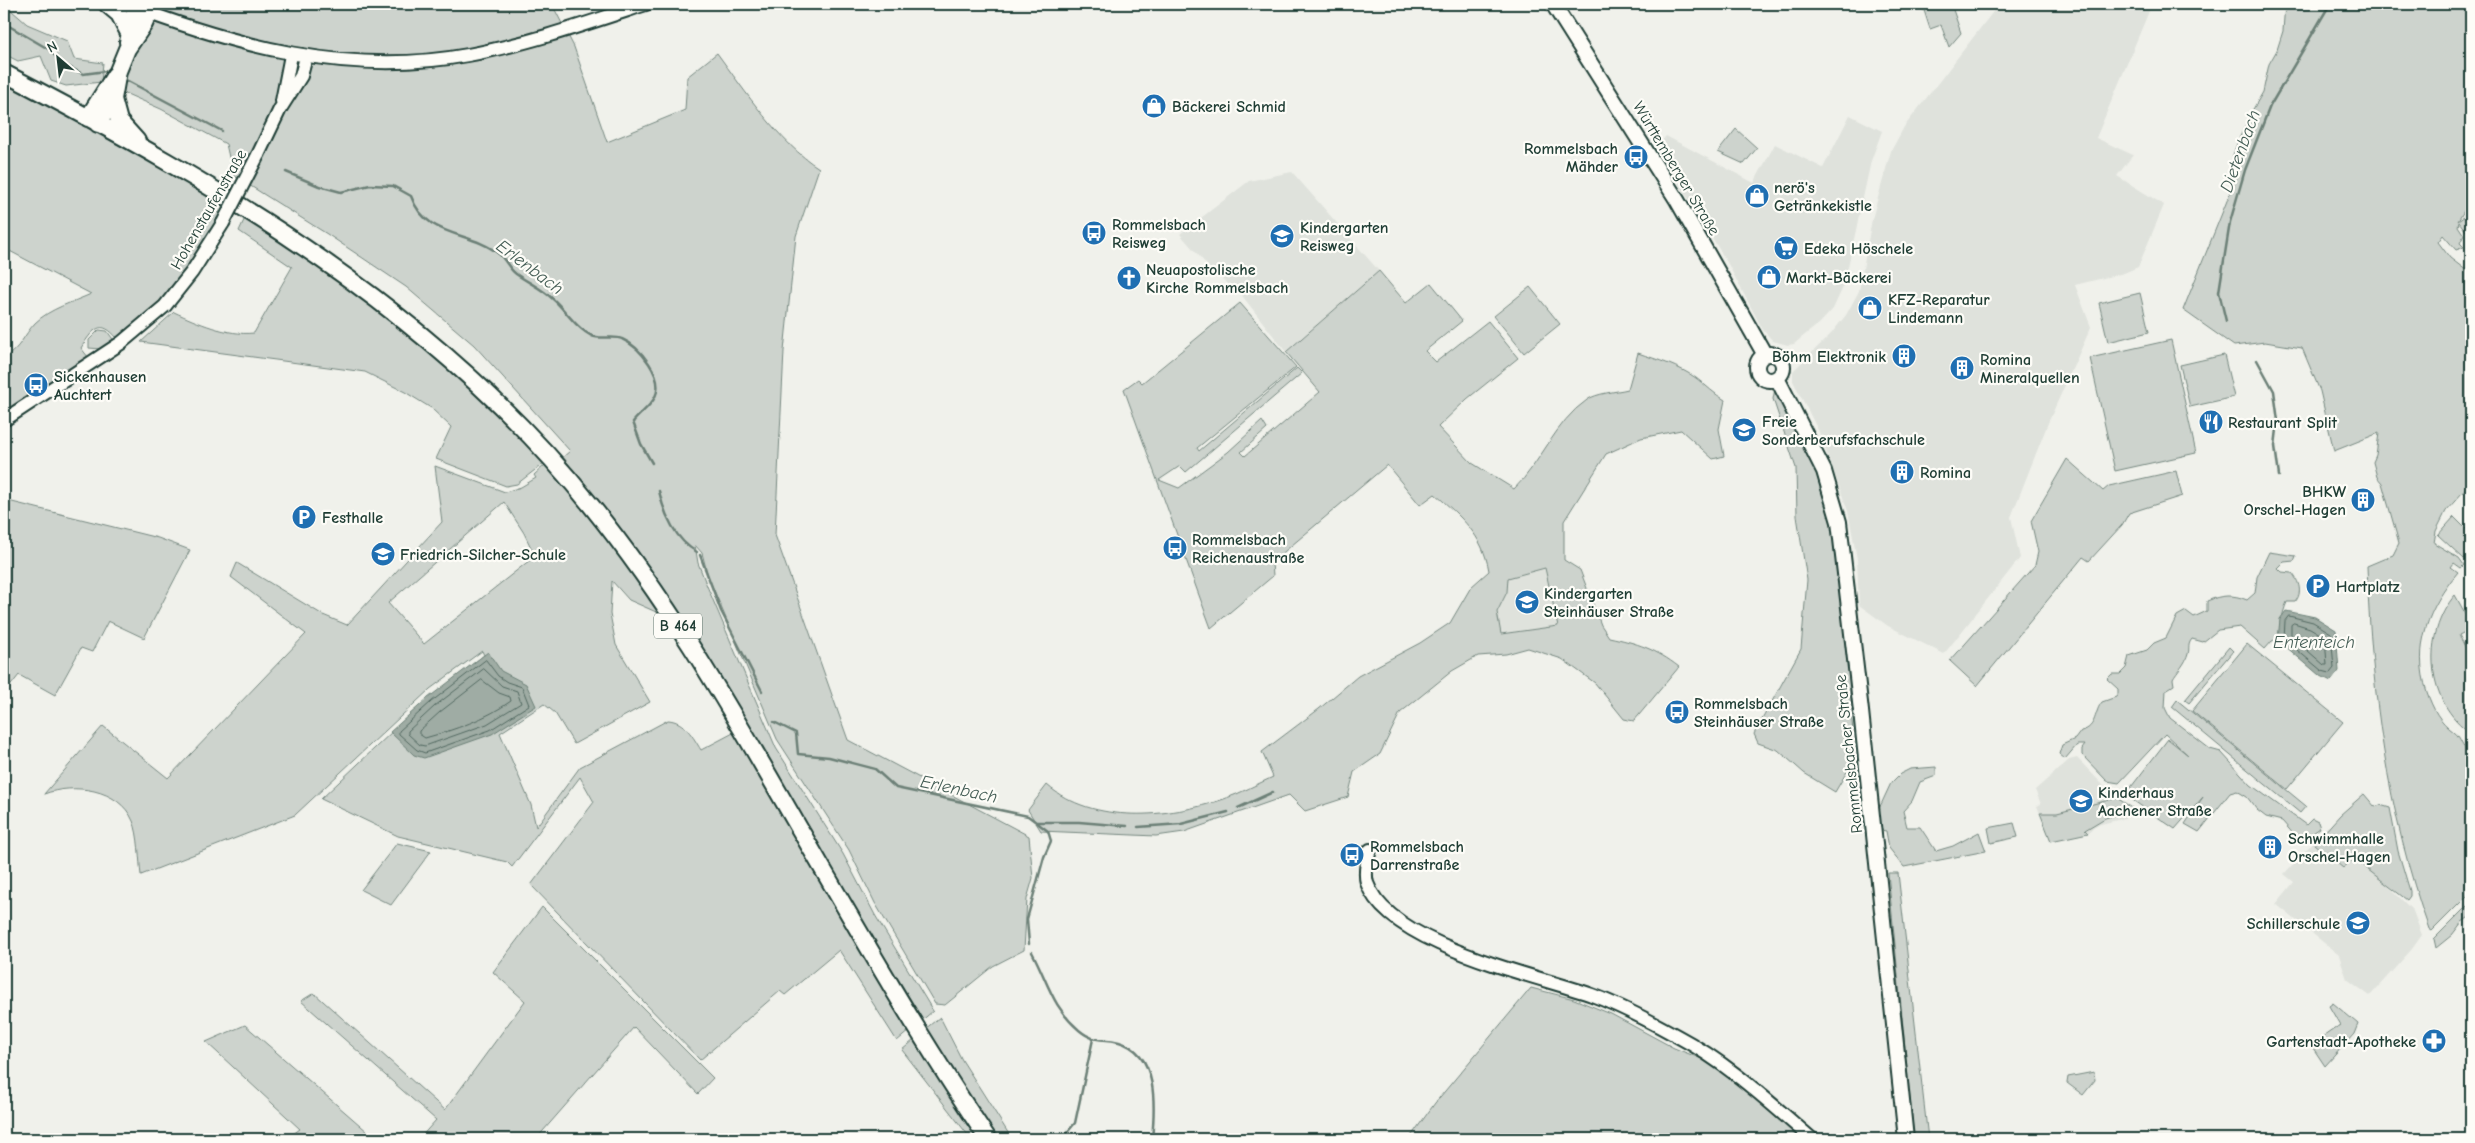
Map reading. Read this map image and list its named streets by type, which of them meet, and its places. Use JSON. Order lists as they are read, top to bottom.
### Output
{
  "streets": {
    "main road": ["Württemberger Straße", "B 464", "Rommelsbacher Straße"],
    "street": ["Hohenstaufenstraße"]
  },
  "crossings": [
    ["Württemberger Straße", "Rommelsbacher Straße"]
  ],
  "water": ["Dietenbach", "Erlenbach", "Ententeich"],
  "places": {
    "shop": [
      "Bäckerei Schmid",
      "nerö's Getränkekistle",
      "Markt-Bäckerei",
      "KFZ-Reparatur Lindemann"
    ],
    "bus stop": [
      "Rommelsbach Mähder",
      "Rommelsbach Reisweg",
      "Sickenhausen Auchtert",
      "Rommelsbach Reichenaustraße",
      "Rommelsbach Steinhäuser Straße",
      "Rommelsbach Darrenstraße"
    ],
    "school or university": [
      "Kindergarten Reisweg",
      "Freie Sonderberufsfachschule",
      "Friedrich-Silcher-Schule",
      "Kindergarten Steinhäuser Straße",
      "Kinderhaus Aachener Straße",
      "Schillerschule"
    ],
    "supermarket": ["Edeka Höschele"],
    "church": ["Neuapostolische Kirche Rommelsbach"],
    "building": [
      "Böhm Elektronik",
      "Romina Mineralquellen",
      "Romina",
      "BHKW Orschel-Hagen",
      "Schwimmhalle Orschel-Hagen"
    ],
    "restaurant": ["Restaurant Split"],
    "parking": ["Festhalle", "Hartplatz"],
    "pharmacy": ["Gartenstadt-Apotheke"]
  },
  "north": "top left"
}
